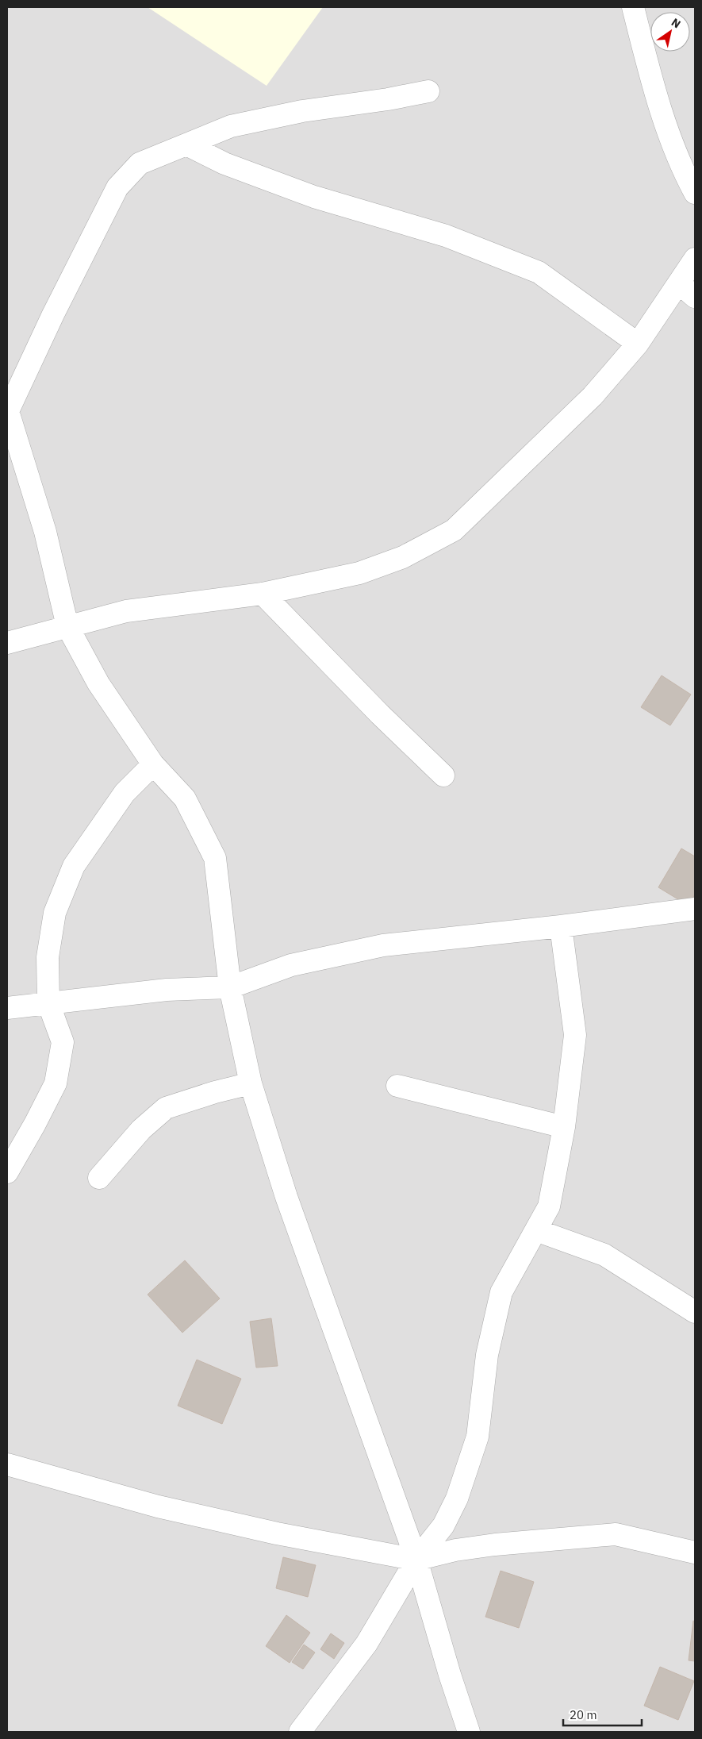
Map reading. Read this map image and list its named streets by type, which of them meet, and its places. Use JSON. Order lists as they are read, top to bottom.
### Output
{
  "scale_bar": "20 m",
  "north": "top right"
}
